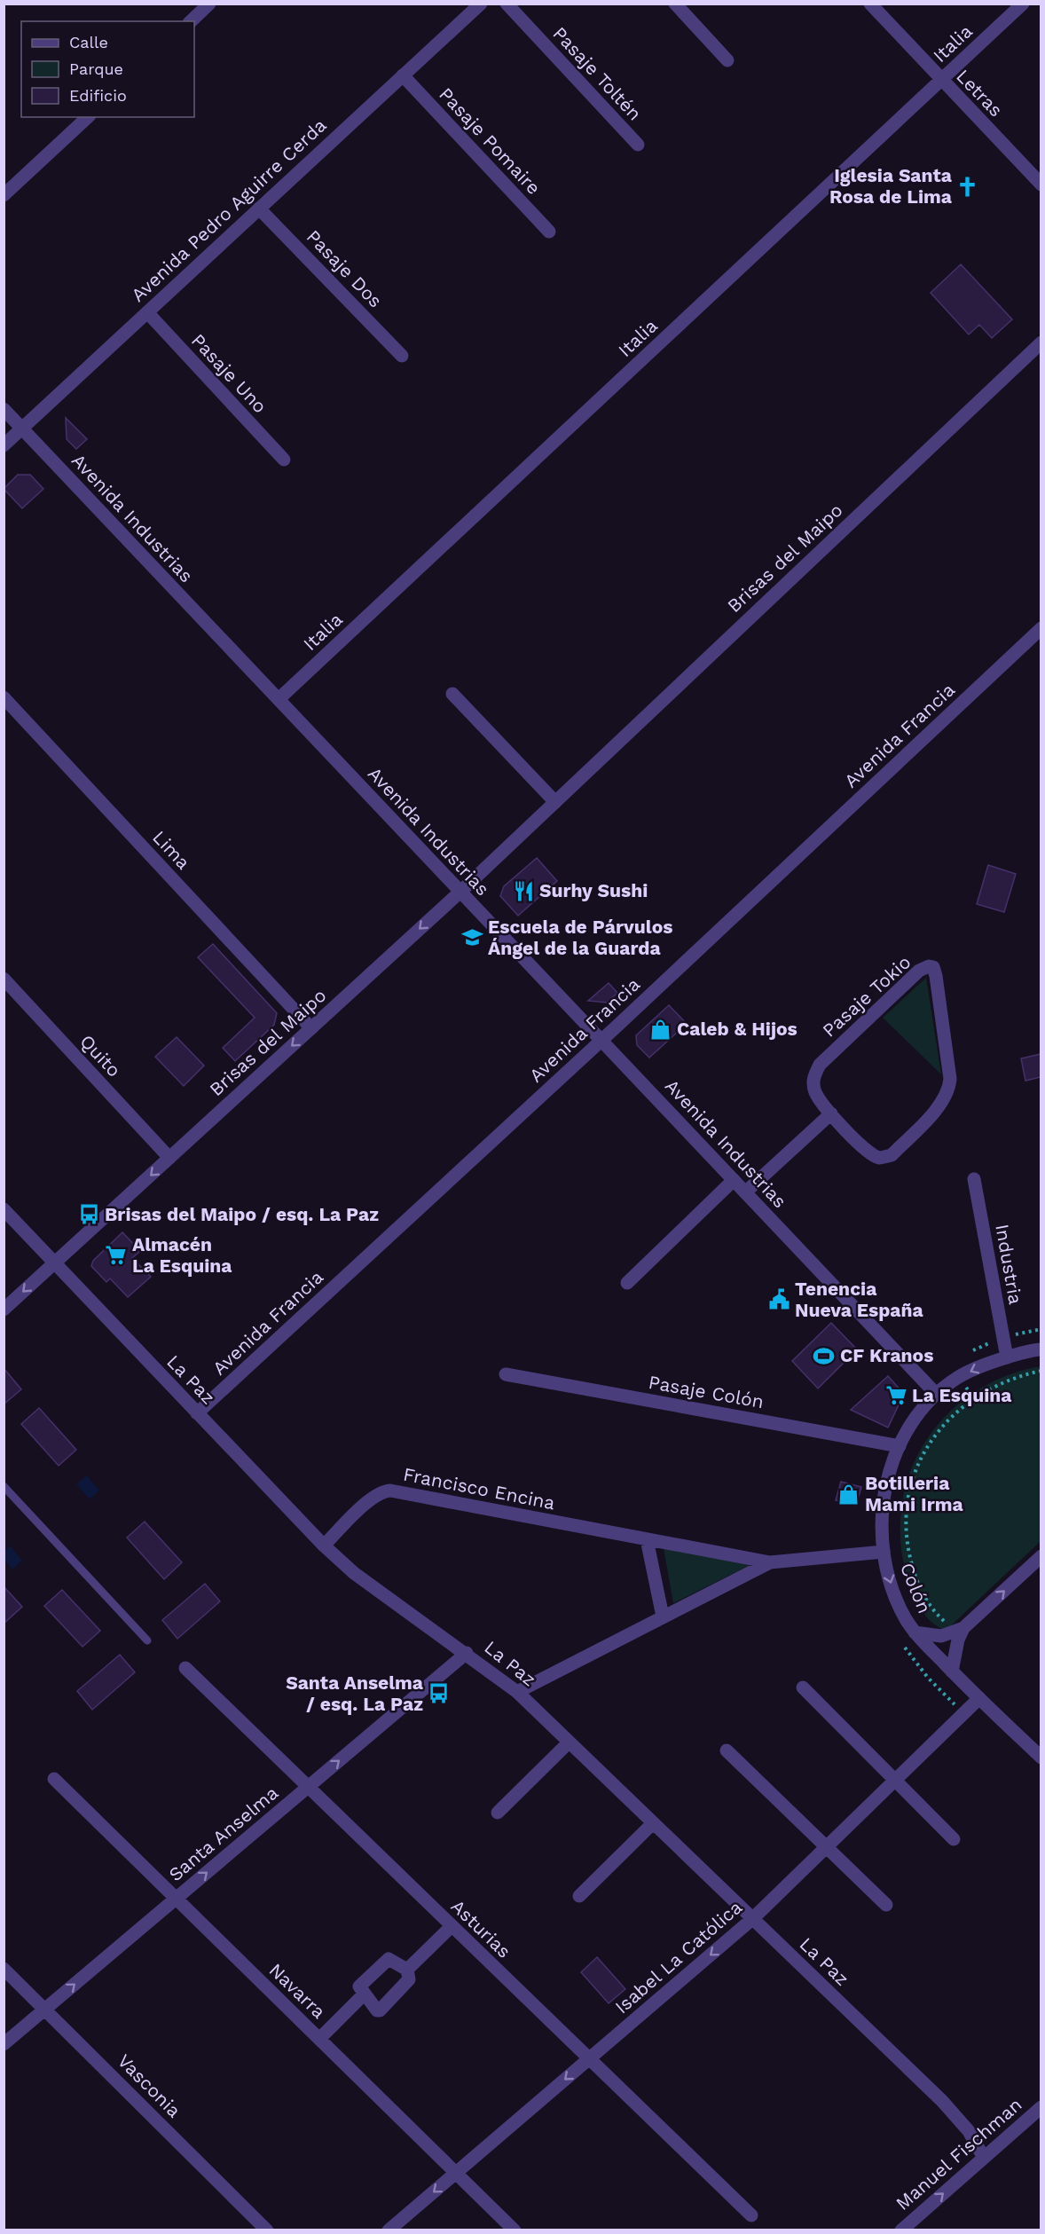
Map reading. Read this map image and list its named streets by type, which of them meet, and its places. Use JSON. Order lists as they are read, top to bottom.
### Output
{
  "streets": {
    "street": [
      "Italia",
      "Pasaje Toltén",
      "Letras",
      "Pasaje Pomaire",
      "Avenida Pedro Aguirre Cerda",
      "Pasaje Dos",
      "Pasaje Uno",
      "Avenida Industrias",
      "Brisas del Maipo",
      "Avenida Francia",
      "Lima",
      "Pasaje Tokio",
      "Quito",
      "Industria",
      "La Paz",
      "Pasaje Colón",
      "Francisco Encina",
      "Colón",
      "Santa Anselma",
      "Asturias",
      "Isabel La Católica",
      "Navarra",
      "Vasconia",
      "Manuel Fischman"
    ]
  },
  "crossings": [
    ["Italia", "Letras"],
    ["Italia", "Avenida Industrias"],
    ["Pasaje Pomaire", "Avenida Pedro Aguirre Cerda"],
    ["Avenida Pedro Aguirre Cerda", "Pasaje Dos"],
    ["Avenida Pedro Aguirre Cerda", "Pasaje Uno"],
    ["Avenida Pedro Aguirre Cerda", "Avenida Industrias"],
    ["Avenida Industrias", "Brisas del Maipo"],
    ["Avenida Industrias", "Avenida Francia"],
    ["Avenida Industrias", "Colón"],
    ["Brisas del Maipo", "Lima"],
    ["Brisas del Maipo", "Quito"],
    ["Brisas del Maipo", "La Paz"],
    ["Avenida Francia", "La Paz"],
    ["Industria", "Colón"],
    ["La Paz", "Francisco Encina"],
    ["La Paz", "Santa Anselma"],
    ["La Paz", "Isabel La Católica"],
    ["La Paz", "Manuel Fischman"],
    ["Pasaje Colón", "Colón"],
    ["Francisco Encina", "Colón"],
    ["Colón", "Isabel La Católica"],
    ["Santa Anselma", "Asturias"],
    ["Santa Anselma", "Navarra"],
    ["Santa Anselma", "Vasconia"],
    ["Asturias", "Isabel La Católica"],
    ["Isabel La Católica", "Navarra"]
  ],
  "one_way": [
    "Brisas del Maipo",
    "Santa Anselma",
    "Isabel La Católica",
    "Manuel Fischman"
  ],
  "places": {
    "church": ["Iglesia Santa Rosa de Lima"],
    "restaurant": ["Surhy Sushi"],
    "school or university": ["Escuela de Párvulos Ángel de la Guarda"],
    "shop": ["Caleb & Hijos", "Botilleria Mami Irma"],
    "bus stop": ["Brisas del Maipo / esq. La Paz", "Santa Anselma / esq. La Paz"],
    "supermarket": ["Almacén La Esquina", "La Esquina"],
    "public building": ["Tenencia Nueva España"],
    "sports": ["CF Kranos"]
  },
  "legend": ["Calle", "Parque", "Edificio"]
}
